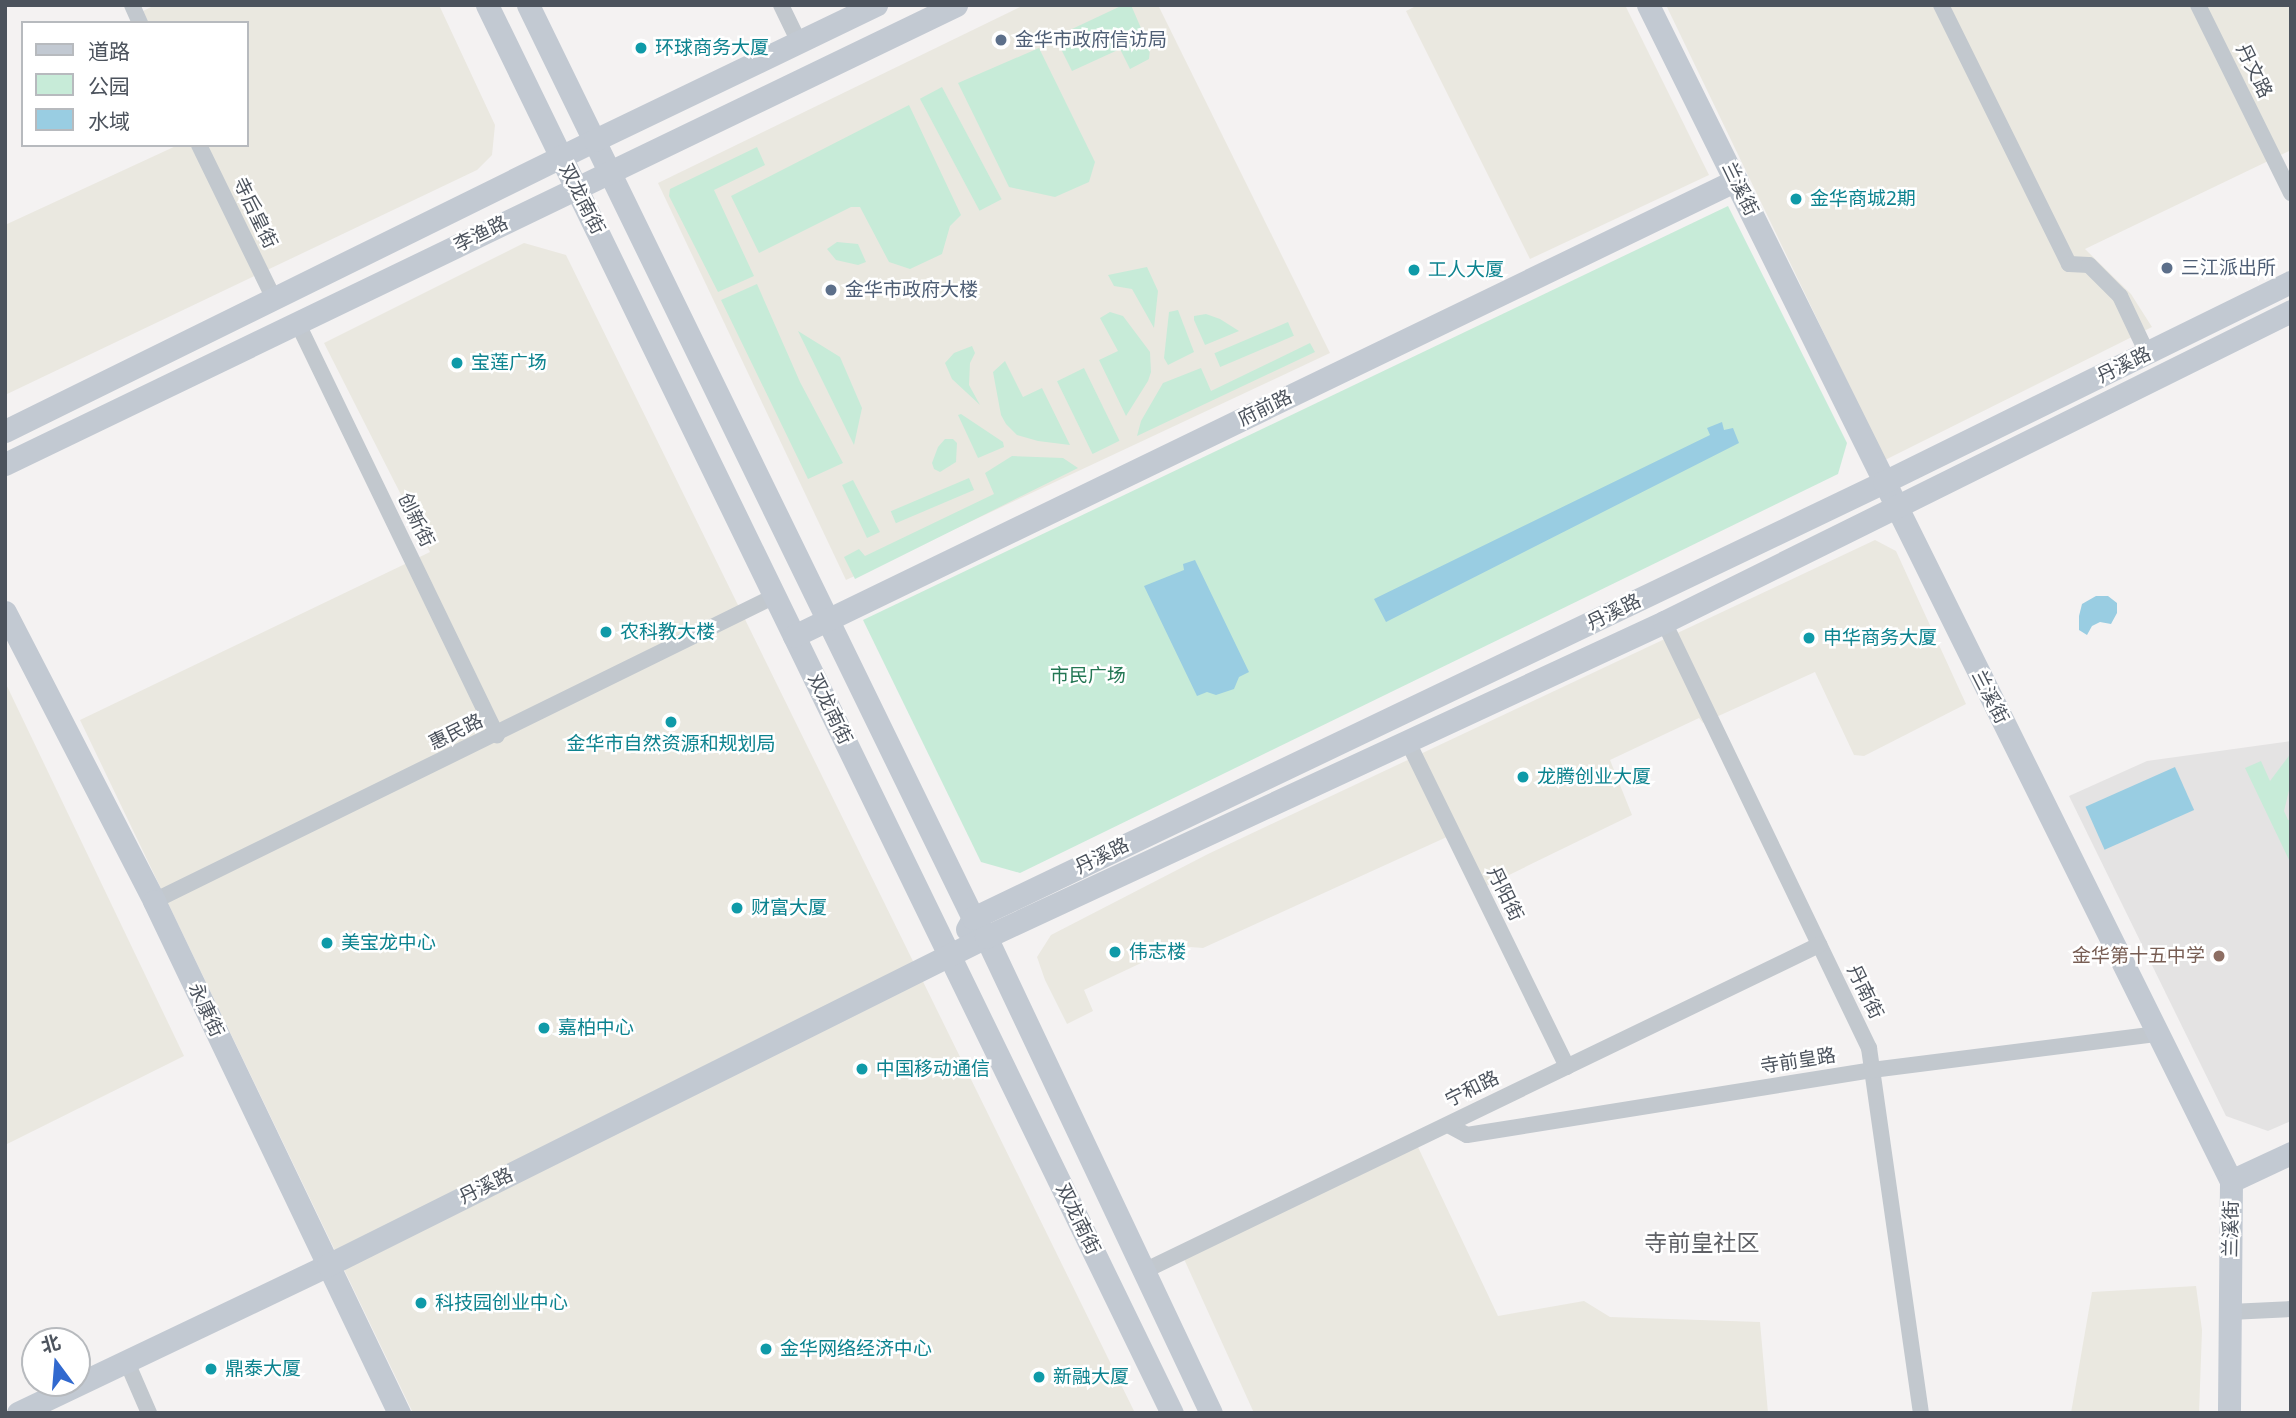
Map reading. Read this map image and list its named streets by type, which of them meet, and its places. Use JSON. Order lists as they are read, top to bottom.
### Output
{
  "streets": {
    "main road": [
      "兰溪街",
      "双龙南街",
      "李渔路",
      "丹溪路",
      "府前路",
      "永康街"
    ],
    "street": [
      "丹文路",
      "寺后皇街",
      "创新街",
      "惠民路",
      "丹阳街",
      "丹南街",
      "寺前皇路",
      "宁和路"
    ]
  },
  "crossings": [
    ["兰溪街", "丹溪路"],
    ["兰溪街", "府前路"],
    ["兰溪街", "寺前皇路"],
    ["双龙南街", "李渔路"],
    ["双龙南街", "丹溪路"],
    ["双龙南街", "府前路"],
    ["双龙南街", "惠民路"],
    ["双龙南街", "宁和路"],
    ["寺后皇街", "李渔路"],
    ["李渔路", "创新街"],
    ["丹溪路", "丹阳街"],
    ["丹溪路", "丹南街"],
    ["丹溪路", "永康街"],
    ["创新街", "惠民路"],
    ["惠民路", "永康街"],
    ["丹阳街", "宁和路"],
    ["丹南街", "寺前皇路"],
    ["丹南街", "宁和路"],
    ["寺前皇路", "宁和路"]
  ],
  "districts": ["寺前皇社区"],
  "parks": ["市民广场"],
  "places": [
    "金华市政府信访局",
    "环球商务大厦",
    "金华商城2期",
    "三江派出所",
    "工人大厦",
    "金华市政府大楼",
    "宝莲广场",
    "农科教大楼",
    "申华商务大厦",
    "金华市自然资源和规划局",
    "龙腾创业大厦",
    "财富大厦",
    "美宝龙中心",
    "伟志楼",
    "金华第十五中学",
    "嘉柏中心",
    "中国移动通信",
    "科技园创业中心",
    "金华网络经济中心",
    "鼎泰大厦",
    "新融大厦"
  ],
  "legend": ["道路", "公园", "水域"],
  "north": "top"
}
